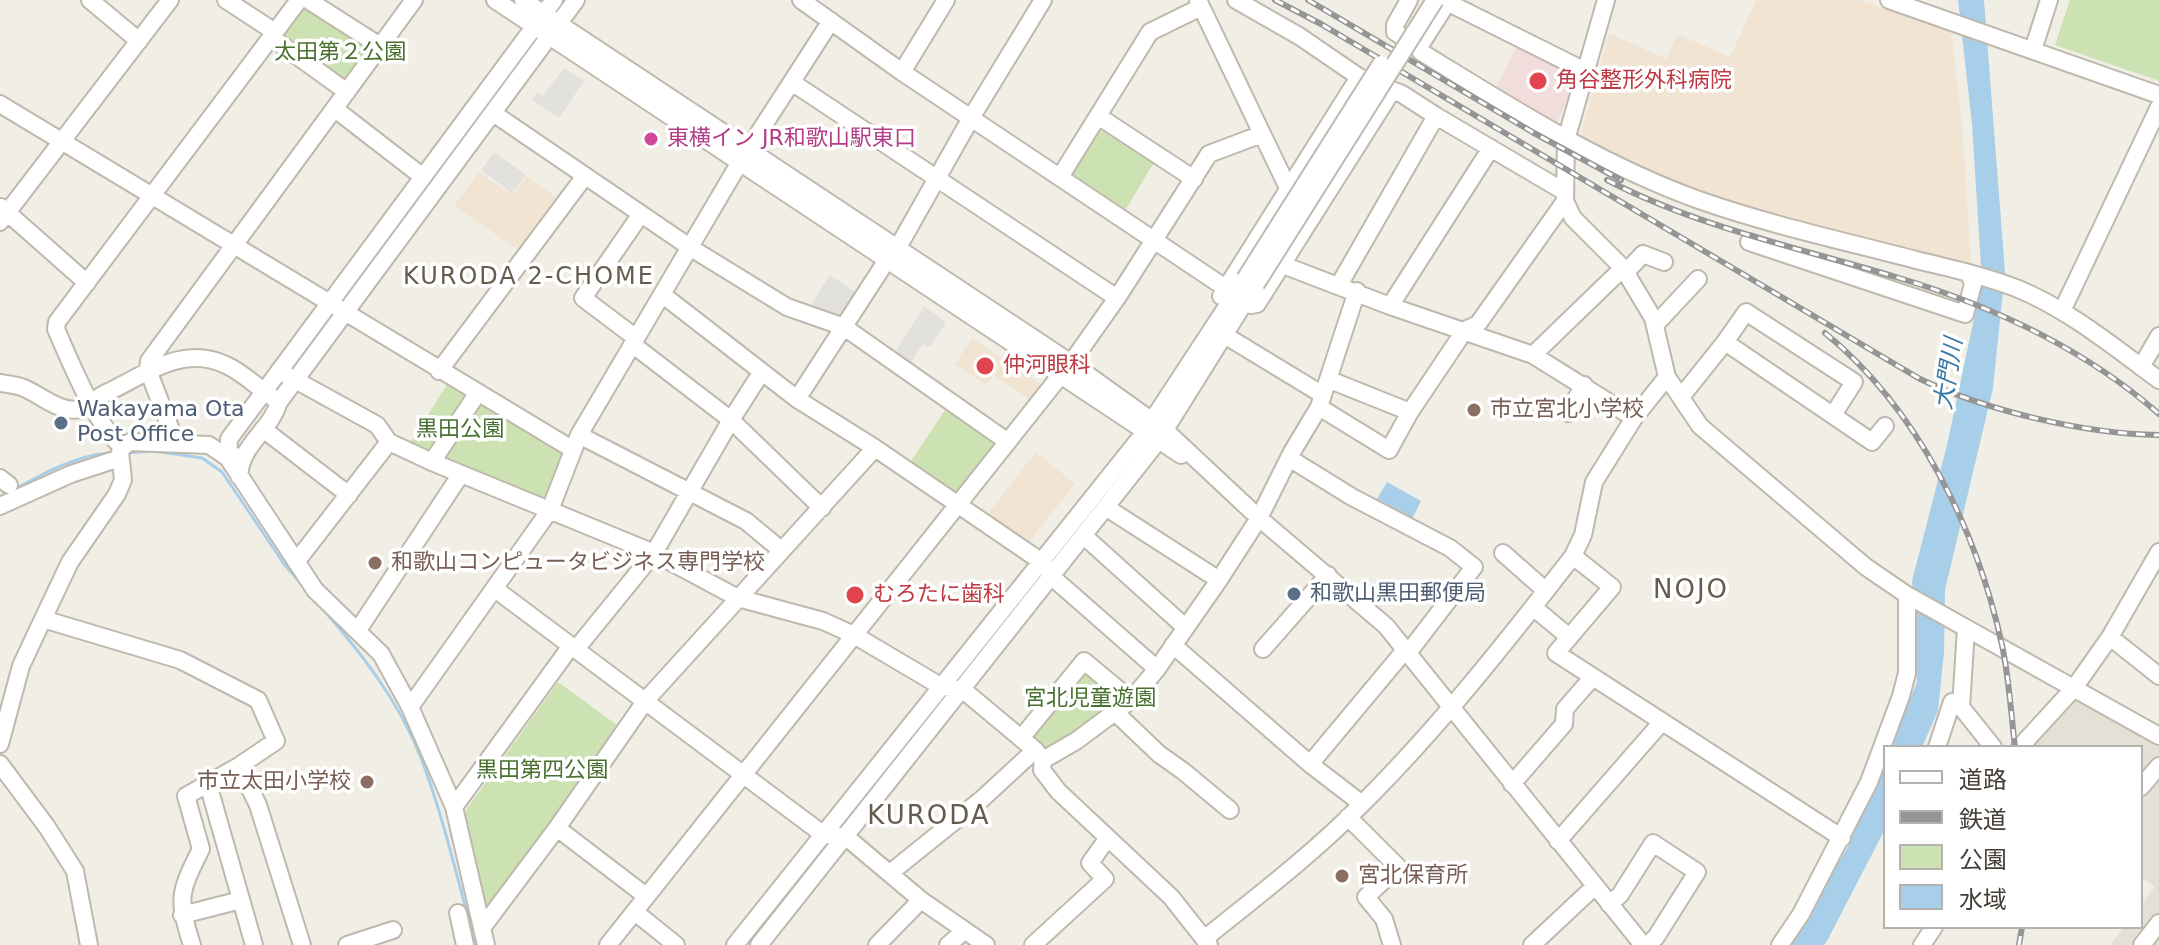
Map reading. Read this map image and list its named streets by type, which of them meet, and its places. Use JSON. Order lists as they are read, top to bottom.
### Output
{
  "districts": ["KURODA 2-CHOME", "NOJO", "KURODA"],
  "water": ["大門川"],
  "parks": [
    "太田第２公園",
    "黒田公園",
    "宮北児童遊園",
    "黒田第四公園"
  ],
  "places": [
    "角谷整形外科病院",
    "東横イン JR和歌山駅東口",
    "仲河眼科",
    "市立宮北小学校",
    "Wakayama Ota Post Office",
    "和歌山コンピュータビジネス専門学校",
    "和歌山黒田郵便局",
    "むろたに歯科",
    "市立太田小学校",
    "宮北保育所"
  ],
  "legend": [
    "道路",
    "鉄道",
    "公園",
    "水域"
  ]
}
